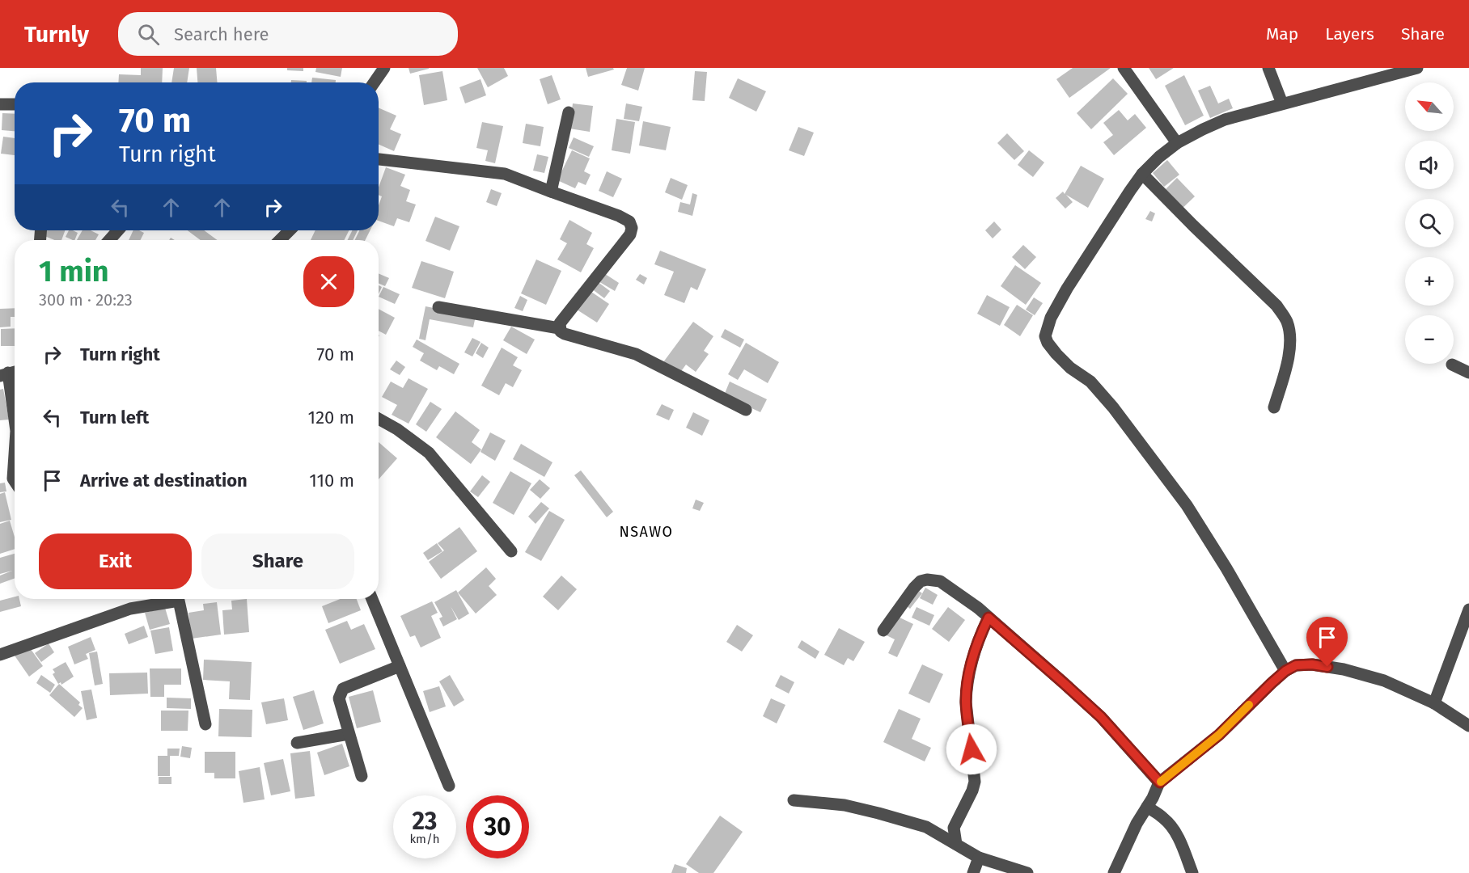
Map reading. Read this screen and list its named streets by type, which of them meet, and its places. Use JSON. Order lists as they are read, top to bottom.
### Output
{
  "districts": ["NSAWO"],
  "north": "top left",
  "page": {
    "header": "Turnly",
    "search": "Search here",
    "nav": ["Map", "Layers", "Share"],
    "map_buttons": ["+", "−"],
    "turn": ["70 m", "Turn right"],
    "heading": ["1 min", "300 m · 20:23"],
    "list": [
      {
        "name": "Turn right",
        "value": "70 m"
      },
      {
        "name": "Turn left",
        "value": "120 m"
      },
      {
        "name": "Arrive at destination",
        "value": "110 m"
      }
    ],
    "buttons": ["Exit", "Share"],
    "speed": "23 km/h",
    "limit": "30"
  }
}
